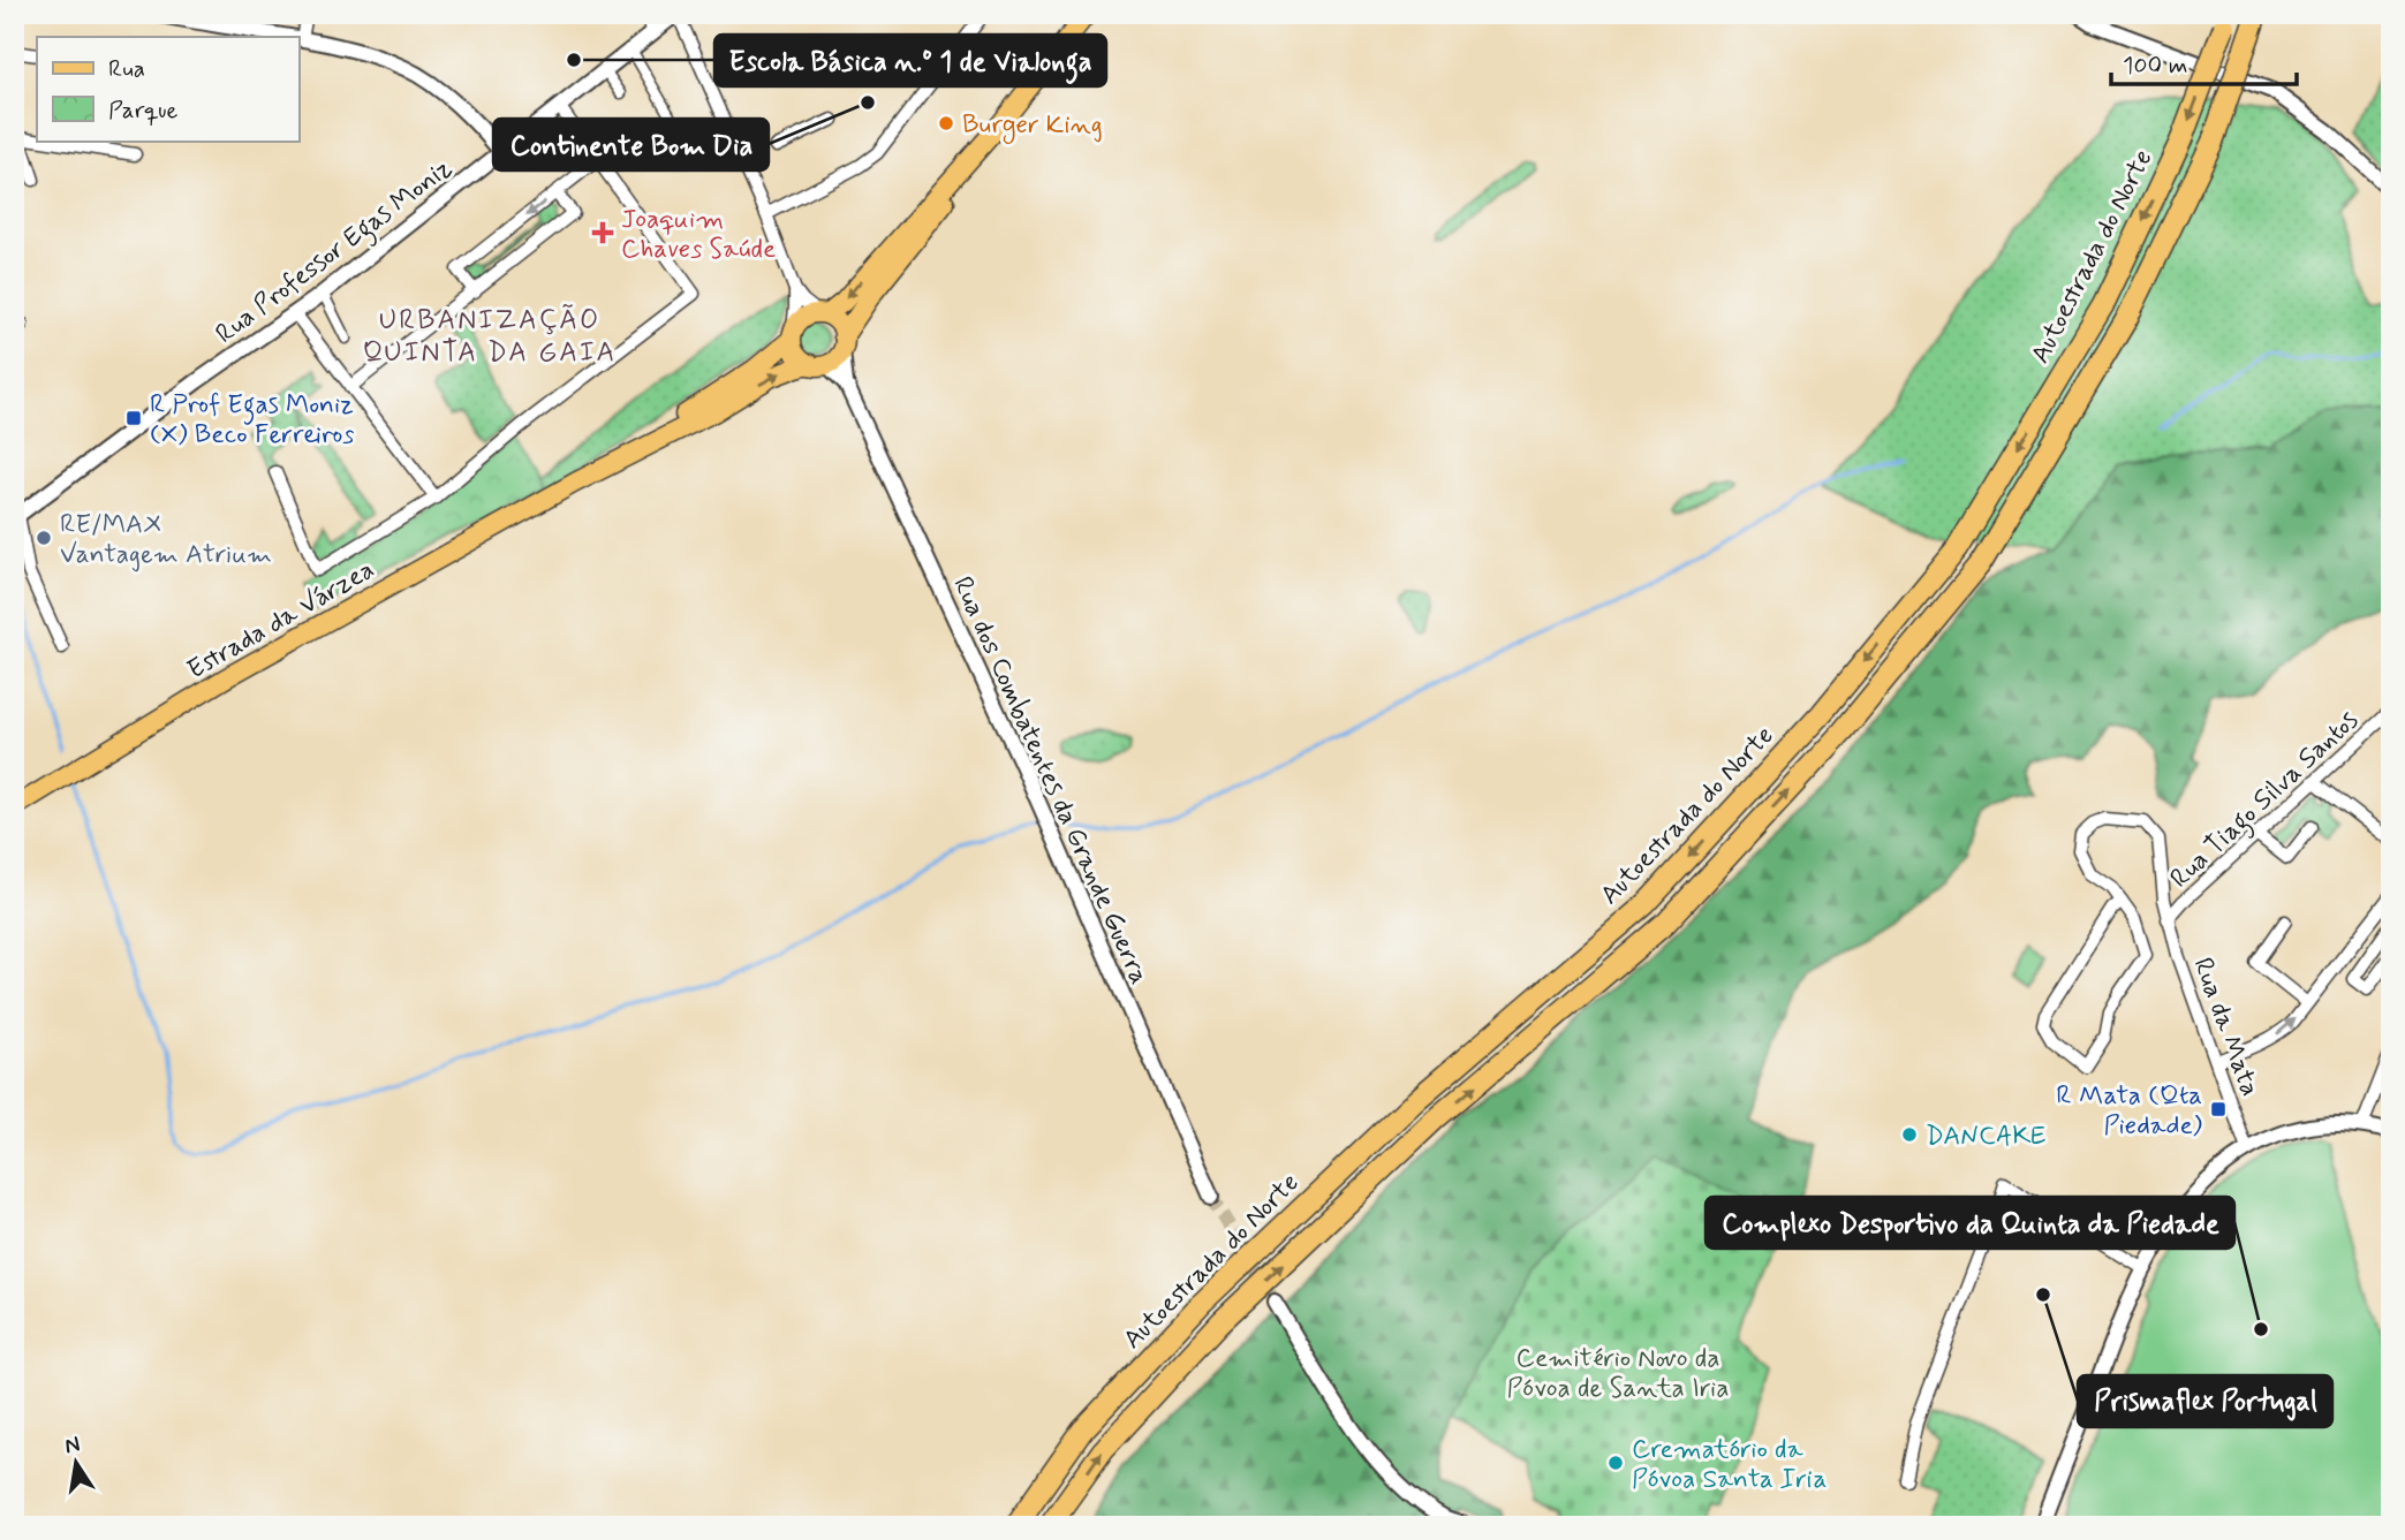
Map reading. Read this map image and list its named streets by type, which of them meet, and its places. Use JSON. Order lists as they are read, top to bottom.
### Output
{
  "streets": {
    "highway": ["Autoestrada do Norte"],
    "main road": ["Estrada da Várzea"],
    "street": [
      "Rua Professor Egas Moniz",
      "Rua dos Combatentes da Grande Guerra",
      "Rua Tiago Silva Santos",
      "Rua da Mata"
    ]
  },
  "crossings": [
    ["Estrada da Várzea", "Rua dos Combatentes da Grande Guerra"],
    ["Rua Tiago Silva Santos", "Rua da Mata"]
  ],
  "districts": ["URBANIZAÇÃO QUINTA DA GAIA"],
  "parks": ["Cemitério Novo da Póvoa de Santa Iria"],
  "places": {
    "other": [
      "Escola Básica n.º 1 de Vialonga",
      "Continente Bom Dia",
      "Burger King",
      "RE/MAX Vantagem Atrium",
      "DANCAKE",
      "Prismaflex Portugal",
      "Complexo Desportivo da Quinta da Piedade",
      "Crematório da Póvoa Santa Iria"
    ],
    "health": ["Joaquim Chaves Saúde"],
    "transit": ["R Prof Egas Moniz (X) Beco Ferreiros", "R Mata (Qta Piedade)"]
  },
  "legend": ["Rua", "Parque"],
  "scale_bar": "100 m",
  "north": "top"
}
